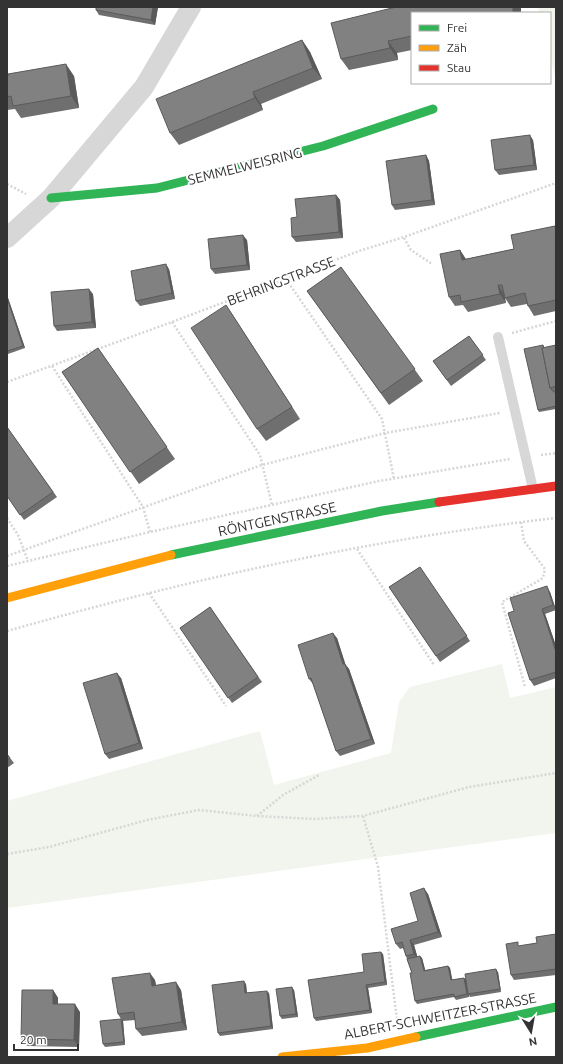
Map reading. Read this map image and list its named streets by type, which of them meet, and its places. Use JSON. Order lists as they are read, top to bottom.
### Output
{
  "streets": {
    "street": ["SEMMELWEISRING", "RÖNTGENSTRASSE", "ALBERT-SCHWEITZER-STRASSE"],
    "path": ["BEHRINGSTRASSE"]
  },
  "legend": ["Frei", "Zäh", "Stau"],
  "scale_bar": "20 m",
  "north": "bottom"
}
